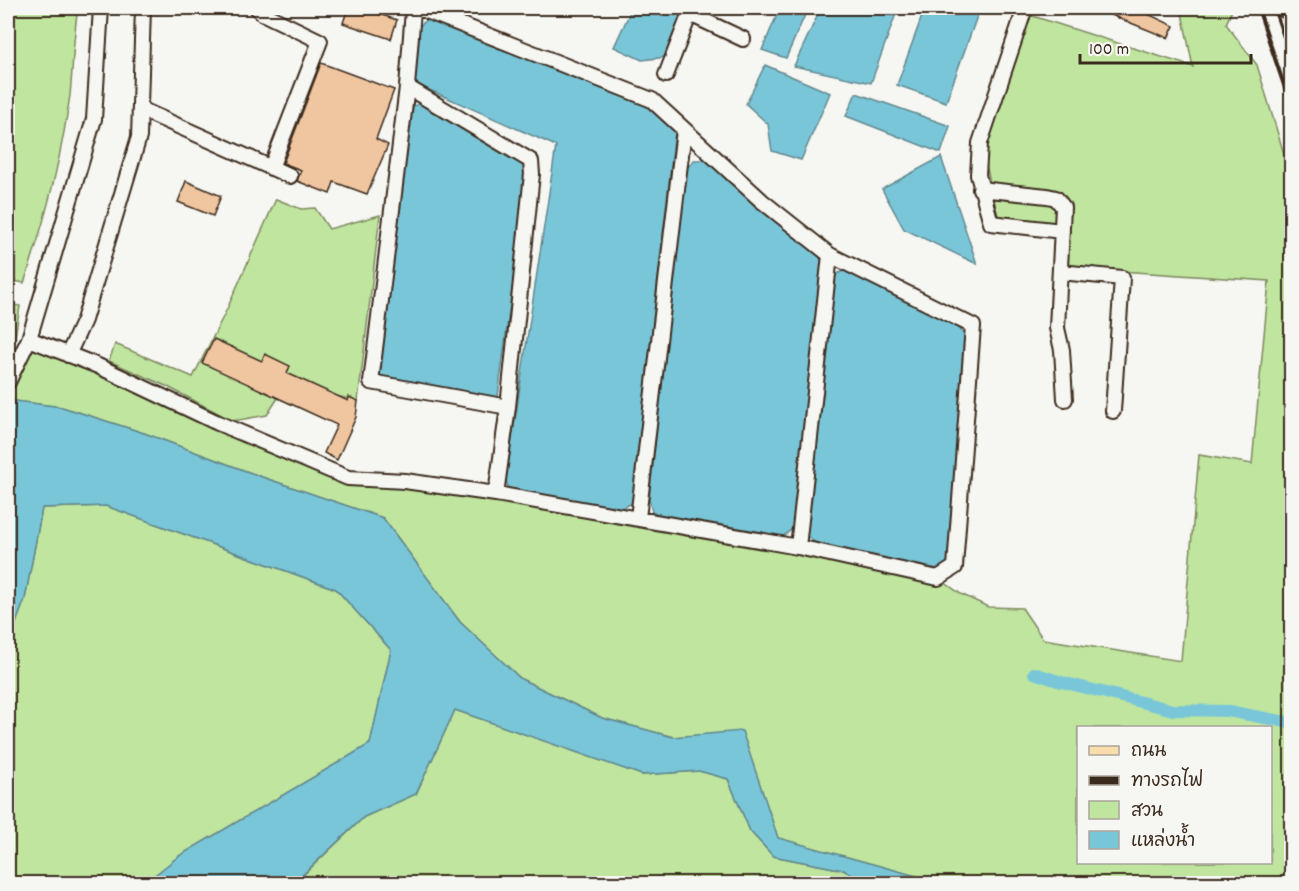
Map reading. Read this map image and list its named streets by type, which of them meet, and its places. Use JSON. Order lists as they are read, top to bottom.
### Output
{
  "legend": [
    "ถนน",
    "ทางรถไฟ",
    "สวน",
    "แหล่งน้ำ"
  ],
  "scale_bar": "100 m"
}
